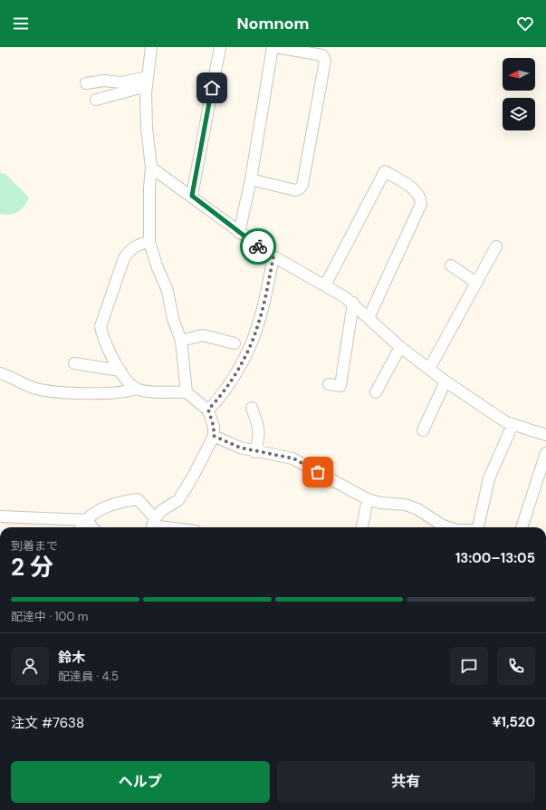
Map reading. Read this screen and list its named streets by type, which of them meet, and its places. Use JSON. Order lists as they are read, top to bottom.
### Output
{
  "north": "left",
  "page": {
    "header": "Nomnom",
    "heading": ["2 分", "到着まで", "13:00–13:05"],
    "panel": [
      "鈴木",
      "配達員 · 4.5",
      "注文 #7638",
      "¥1,520"
    ],
    "bar": "配達中 · 100 m",
    "buttons": ["ヘルプ", "共有"]
  }
}
